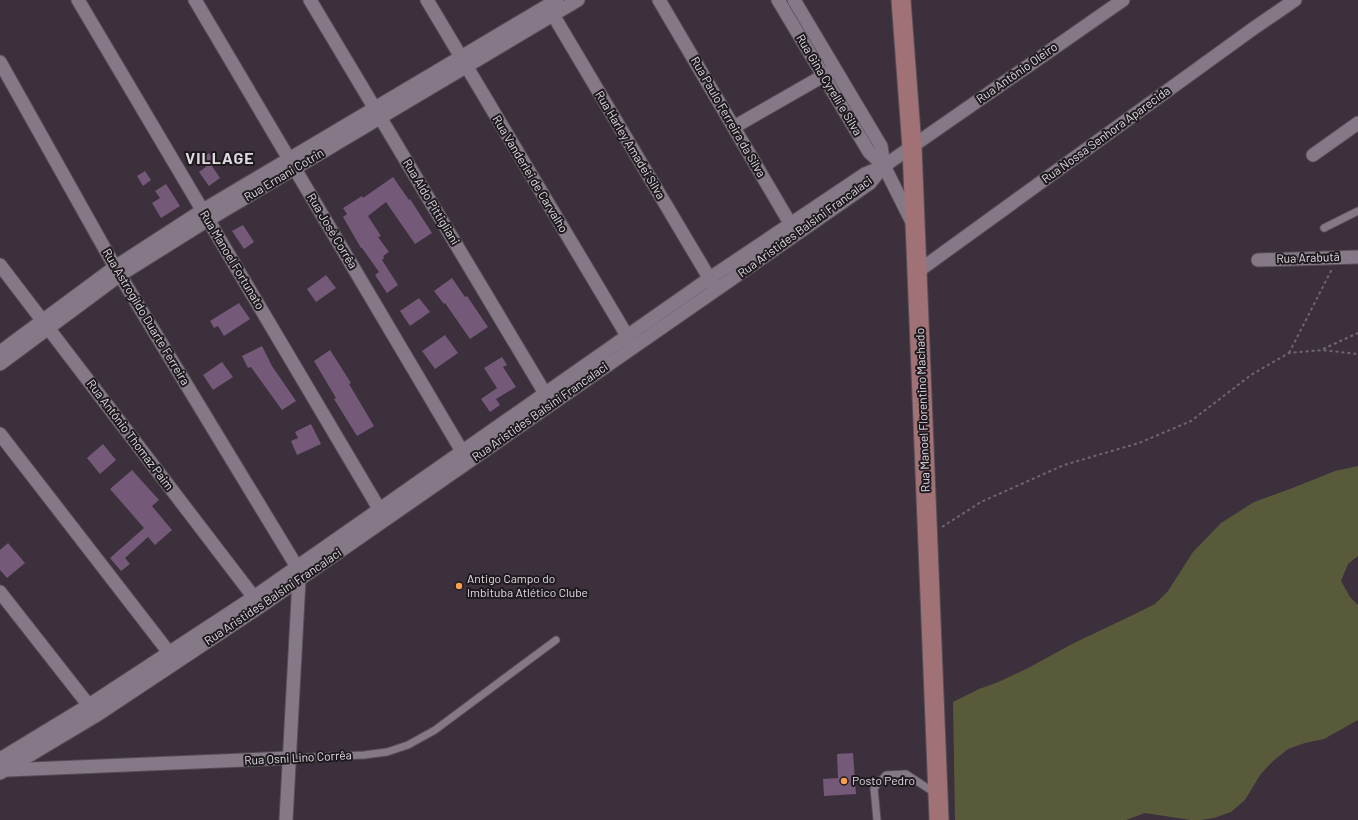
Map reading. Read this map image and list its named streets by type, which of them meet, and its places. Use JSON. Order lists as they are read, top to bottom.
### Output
{
  "streets": {
    "main road": ["Rua Manoel Florentino Machado"],
    "street": [
      "Rua Antônio Oleiro",
      "Rua Gina Cyrelli e Silva",
      "Rua Paulo Ferreira da Silva",
      "Rua Nossa Senhora Aparecida",
      "Rua Harley Amadei Silva",
      "Rua Vanderlei de Carvalho",
      "Rua Ernani Cotrin",
      "Rua Aldo Pittigliani",
      "Rua Aristides Balsini Francalaci",
      "Rua José Corrêa",
      "Rua Arabutã",
      "Rua Manoel Fortunato",
      "Rua Astrogildo Duarte Ferreira",
      "Rua Antônio Thomaz Paim",
      "Rua Osni Lino Corrêa"
    ]
  },
  "crossings": [
    ["Rua Antônio Oleiro", "Rua Gina Cyrelli e Silva"],
    ["Rua Antônio Oleiro", "Rua Aristides Balsini Francalaci"],
    ["Rua Antônio Oleiro", "Rua Manoel Florentino Machado"],
    ["Rua Gina Cyrelli e Silva", "Rua Aristides Balsini Francalaci"],
    ["Rua Gina Cyrelli e Silva", "Rua Manoel Florentino Machado"],
    ["Rua Paulo Ferreira da Silva", "Rua Aristides Balsini Francalaci"],
    ["Rua Nossa Senhora Aparecida", "Rua Manoel Florentino Machado"],
    ["Rua Harley Amadei Silva", "Rua Ernani Cotrin"],
    ["Rua Harley Amadei Silva", "Rua Aristides Balsini Francalaci"],
    ["Rua Vanderlei de Carvalho", "Rua Ernani Cotrin"],
    ["Rua Vanderlei de Carvalho", "Rua Aristides Balsini Francalaci"],
    ["Rua Ernani Cotrin", "Rua Aldo Pittigliani"],
    ["Rua Ernani Cotrin", "Rua José Corrêa"],
    ["Rua Ernani Cotrin", "Rua Manoel Fortunato"],
    ["Rua Ernani Cotrin", "Rua Astrogildo Duarte Ferreira"],
    ["Rua Ernani Cotrin", "Rua Antônio Thomaz Paim"],
    ["Rua Aldo Pittigliani", "Rua Aristides Balsini Francalaci"],
    ["Rua Aristides Balsini Francalaci", "Rua José Corrêa"],
    ["Rua Aristides Balsini Francalaci", "Rua Manoel Fortunato"],
    ["Rua Aristides Balsini Francalaci", "Rua Astrogildo Duarte Ferreira"],
    ["Rua Aristides Balsini Francalaci", "Rua Antônio Thomaz Paim"],
    ["Rua Aristides Balsini Francalaci", "Rua Osni Lino Corrêa"]
  ],
  "districts": ["VILLAGE"],
  "places": ["Antigo Campo do Imbituba Atlético Clube", "Posto Pedro"]
}
